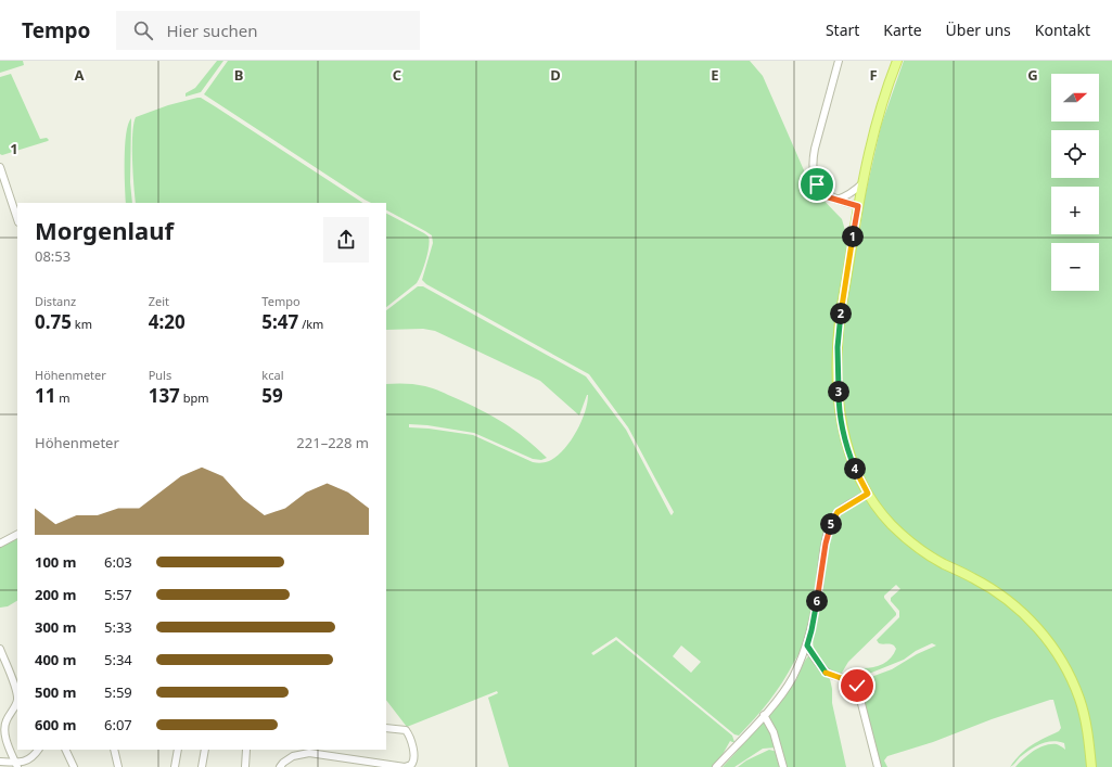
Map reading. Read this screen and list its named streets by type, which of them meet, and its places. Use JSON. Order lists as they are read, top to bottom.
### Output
{
  "north": "right",
  "page": {
    "header": "Tempo",
    "search": "Hier suchen",
    "nav": [
      "Start",
      "Karte",
      "Über uns",
      "Kontakt"
    ],
    "map_buttons": ["+", "−"],
    "heading": ["Morgenlauf", "08:53"],
    "pins": [
      "1",
      "2",
      "3",
      "4",
      "5",
      "6"
    ],
    "stats": [
      ["Distanz", "0.75 km"],
      ["Zeit", "4:20"],
      ["Tempo", "5:47 /km"],
      ["Höhenmeter", "11 m"],
      ["Puls", "137 bpm"],
      ["kcal", "59"]
    ],
    "chart": ["Höhenmeter", "221–228 m"],
    "list": [
      {
        "name": "100 m",
        "note": "6:03"
      },
      {
        "name": "200 m",
        "note": "5:57"
      },
      {
        "name": "300 m",
        "note": "5:33"
      },
      {
        "name": "400 m",
        "note": "5:34"
      },
      {
        "name": "500 m",
        "note": "5:59"
      },
      {
        "name": "600 m",
        "note": "6:07"
      }
    ]
  },
  "grid": {
    "columns": [
      "A",
      "B",
      "C",
      "D",
      "E",
      "F",
      "G"
    ],
    "rows": ["1"]
  }
}
